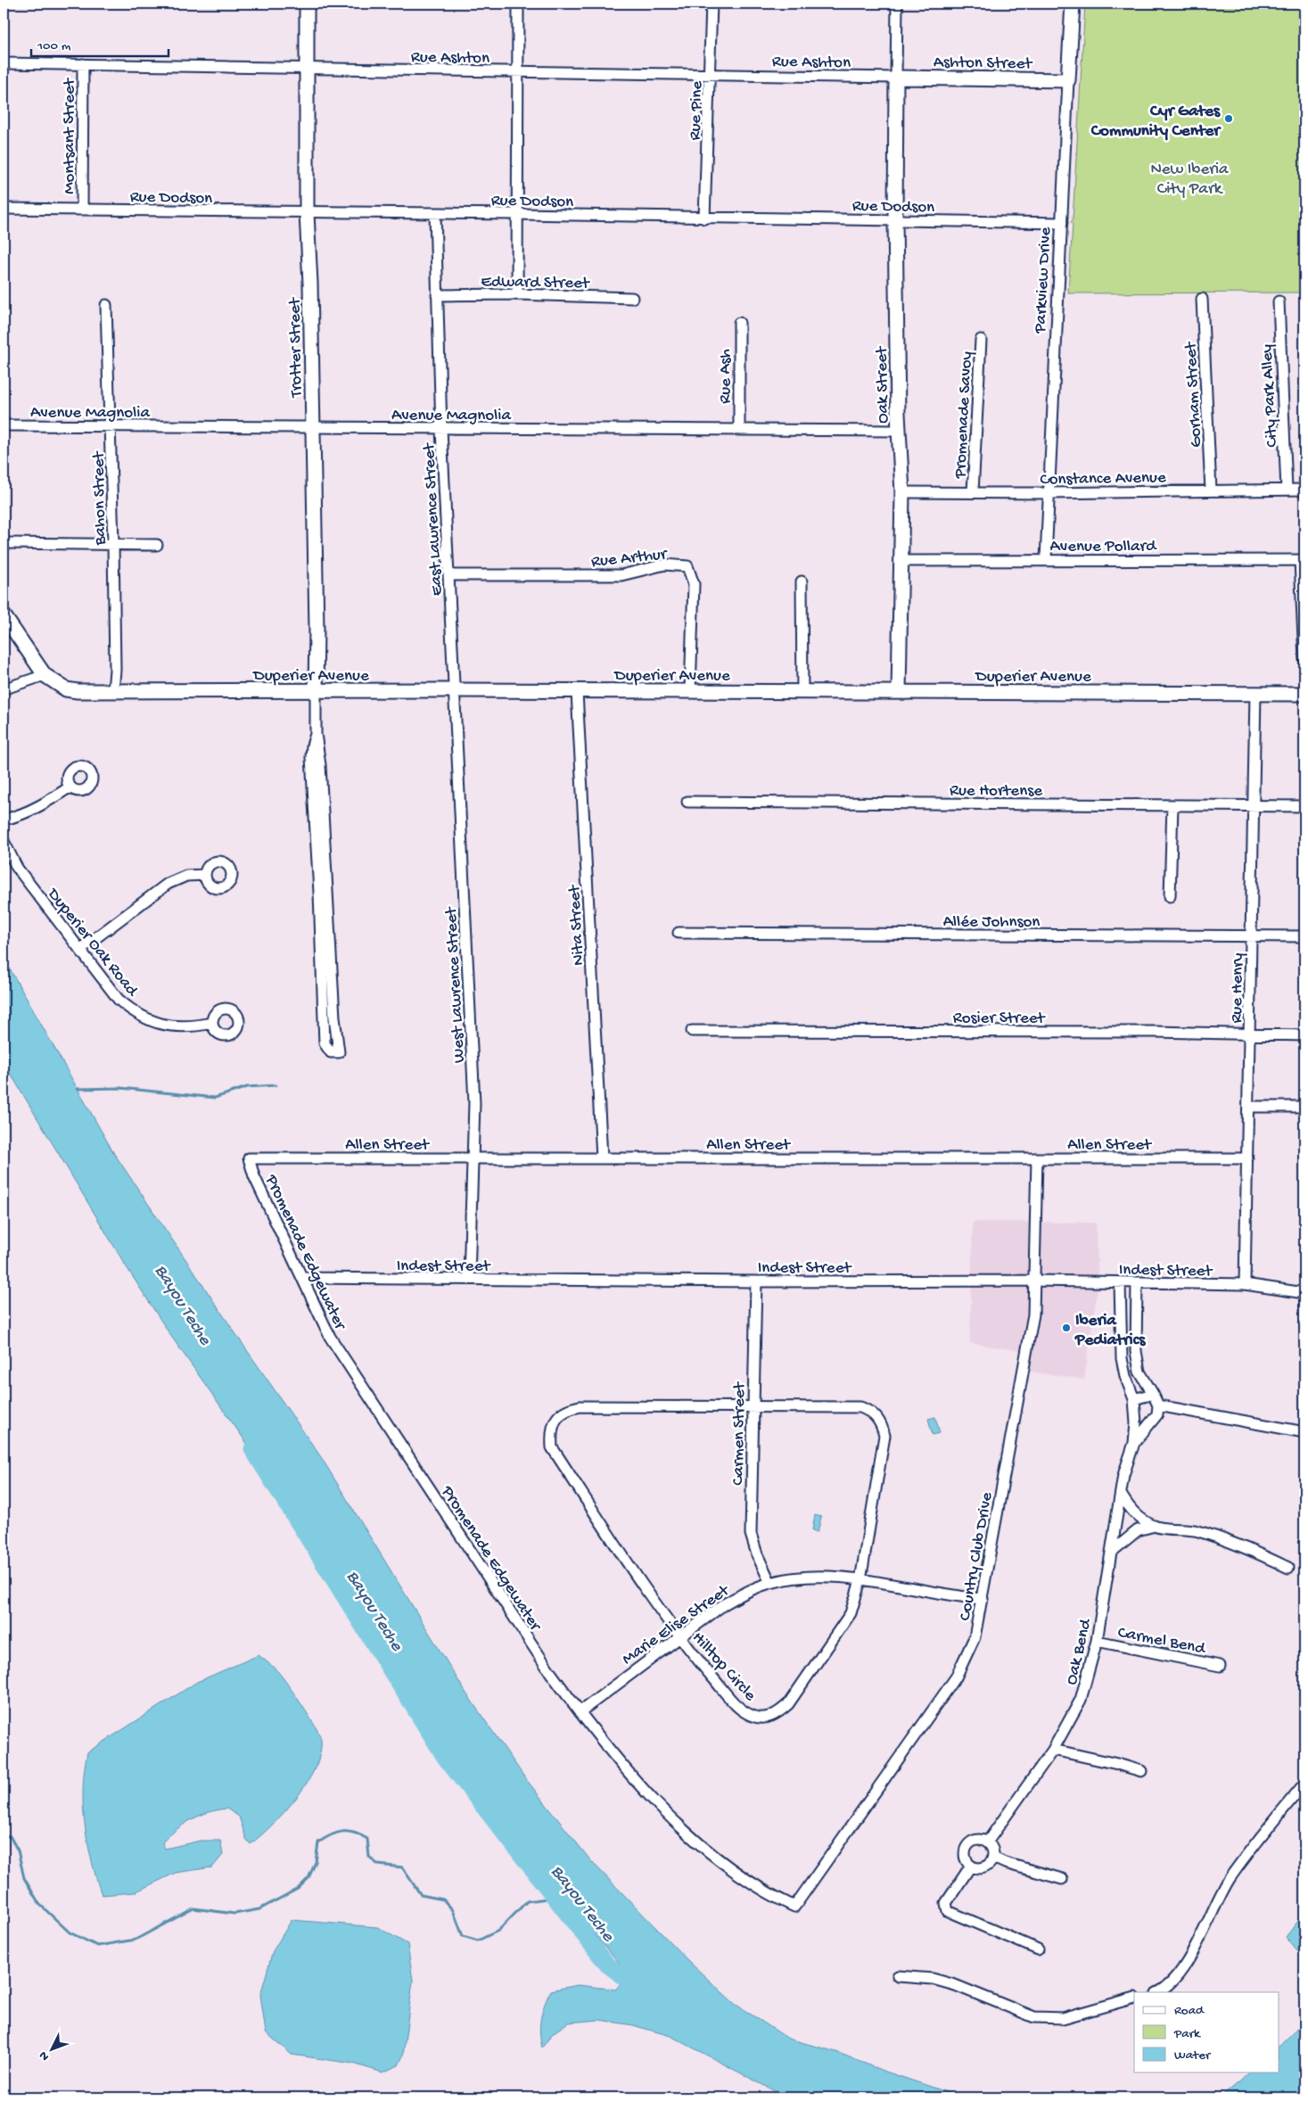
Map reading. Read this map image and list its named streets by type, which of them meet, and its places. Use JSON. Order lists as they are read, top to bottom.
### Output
{
  "streets": {
    "main road": [
      "Ashton Street",
      "Parkview Drive",
      "Trotter Street",
      "Oak Street",
      "Duperier Avenue"
    ],
    "street": [
      "Rue Ashton",
      "Rue Pine",
      "Montsant Street",
      "Rue Dodson",
      "Edward Street",
      "Rue Ash",
      "Gorham Street",
      "City Park Alley",
      "Avenue Magnolia",
      "Promenade Savoy",
      "Constance Avenue",
      "Bahon Street",
      "East Lawrence Street",
      "Avenue Pollard",
      "Rue Arthur",
      "Rue Hortense",
      "Allée Johnson",
      "Nita Street",
      "Duperier Oak Road",
      "West Lawrence Street",
      "Rue Henry",
      "Rosier Street",
      "Allen Street",
      "Promenade Edgewater",
      "Indest Street",
      "Carmen Street",
      "Country Club Drive",
      "Marie Elise Street",
      "Carmel Bend",
      "Oak Bend",
      "Hilltop Circle"
    ]
  },
  "crossings": [
    ["Rue Ashton", "Ashton Street"],
    ["Rue Ashton", "Rue Pine"],
    ["Rue Ashton", "Montsant Street"],
    ["Rue Ashton", "Trotter Street"],
    ["Rue Ashton", "Oak Street"],
    ["Ashton Street", "Parkview Drive"],
    ["Ashton Street", "Oak Street"],
    ["Rue Pine", "Rue Dodson"],
    ["Montsant Street", "Rue Dodson"],
    ["Rue Dodson", "Parkview Drive"],
    ["Rue Dodson", "Trotter Street"],
    ["Rue Dodson", "Oak Street"],
    ["Rue Dodson", "East Lawrence Street"],
    ["Edward Street", "East Lawrence Street"],
    ["Parkview Drive", "Constance Avenue"],
    ["Parkview Drive", "Avenue Pollard"],
    ["Trotter Street", "Avenue Magnolia"],
    ["Trotter Street", "Duperier Avenue"],
    ["Rue Ash", "Avenue Magnolia"],
    ["Oak Street", "Avenue Magnolia"],
    ["Oak Street", "Constance Avenue"],
    ["Oak Street", "Avenue Pollard"],
    ["Oak Street", "Duperier Avenue"],
    ["Gorham Street", "Constance Avenue"],
    ["City Park Alley", "Constance Avenue"],
    ["Avenue Magnolia", "Bahon Street"],
    ["Avenue Magnolia", "East Lawrence Street"],
    ["Promenade Savoy", "Constance Avenue"],
    ["Bahon Street", "Duperier Avenue"],
    ["East Lawrence Street", "Rue Arthur"],
    ["East Lawrence Street", "Duperier Avenue"],
    ["East Lawrence Street", "West Lawrence Street"],
    ["Rue Arthur", "Duperier Avenue"],
    ["Duperier Avenue", "Nita Street"],
    ["Duperier Avenue", "West Lawrence Street"],
    ["Duperier Avenue", "Rue Henry"],
    ["Rue Hortense", "Rue Henry"],
    ["Allée Johnson", "Rue Henry"],
    ["Nita Street", "Allen Street"],
    ["West Lawrence Street", "Allen Street"],
    ["West Lawrence Street", "Indest Street"],
    ["Rue Henry", "Rosier Street"],
    ["Rue Henry", "Allen Street"],
    ["Rue Henry", "Indest Street"],
    ["Allen Street", "Promenade Edgewater"],
    ["Allen Street", "Country Club Drive"],
    ["Promenade Edgewater", "Indest Street"],
    ["Promenade Edgewater", "Country Club Drive"],
    ["Promenade Edgewater", "Marie Elise Street"],
    ["Indest Street", "Carmen Street"],
    ["Indest Street", "Country Club Drive"],
    ["Indest Street", "Oak Bend"],
    ["Carmen Street", "Marie Elise Street"],
    ["Carmen Street", "Hilltop Circle"],
    ["Country Club Drive", "Marie Elise Street"],
    ["Marie Elise Street", "Hilltop Circle"],
    ["Carmel Bend", "Oak Bend"]
  ],
  "water": ["Bayou Teche"],
  "parks": ["New Iberia City Park"],
  "places": ["Cyr Gates Community Center", "Iberia Pediatrics"],
  "legend": ["Road", "Park", "Water"],
  "scale_bar": "100 m",
  "north": "bottom left"
}
